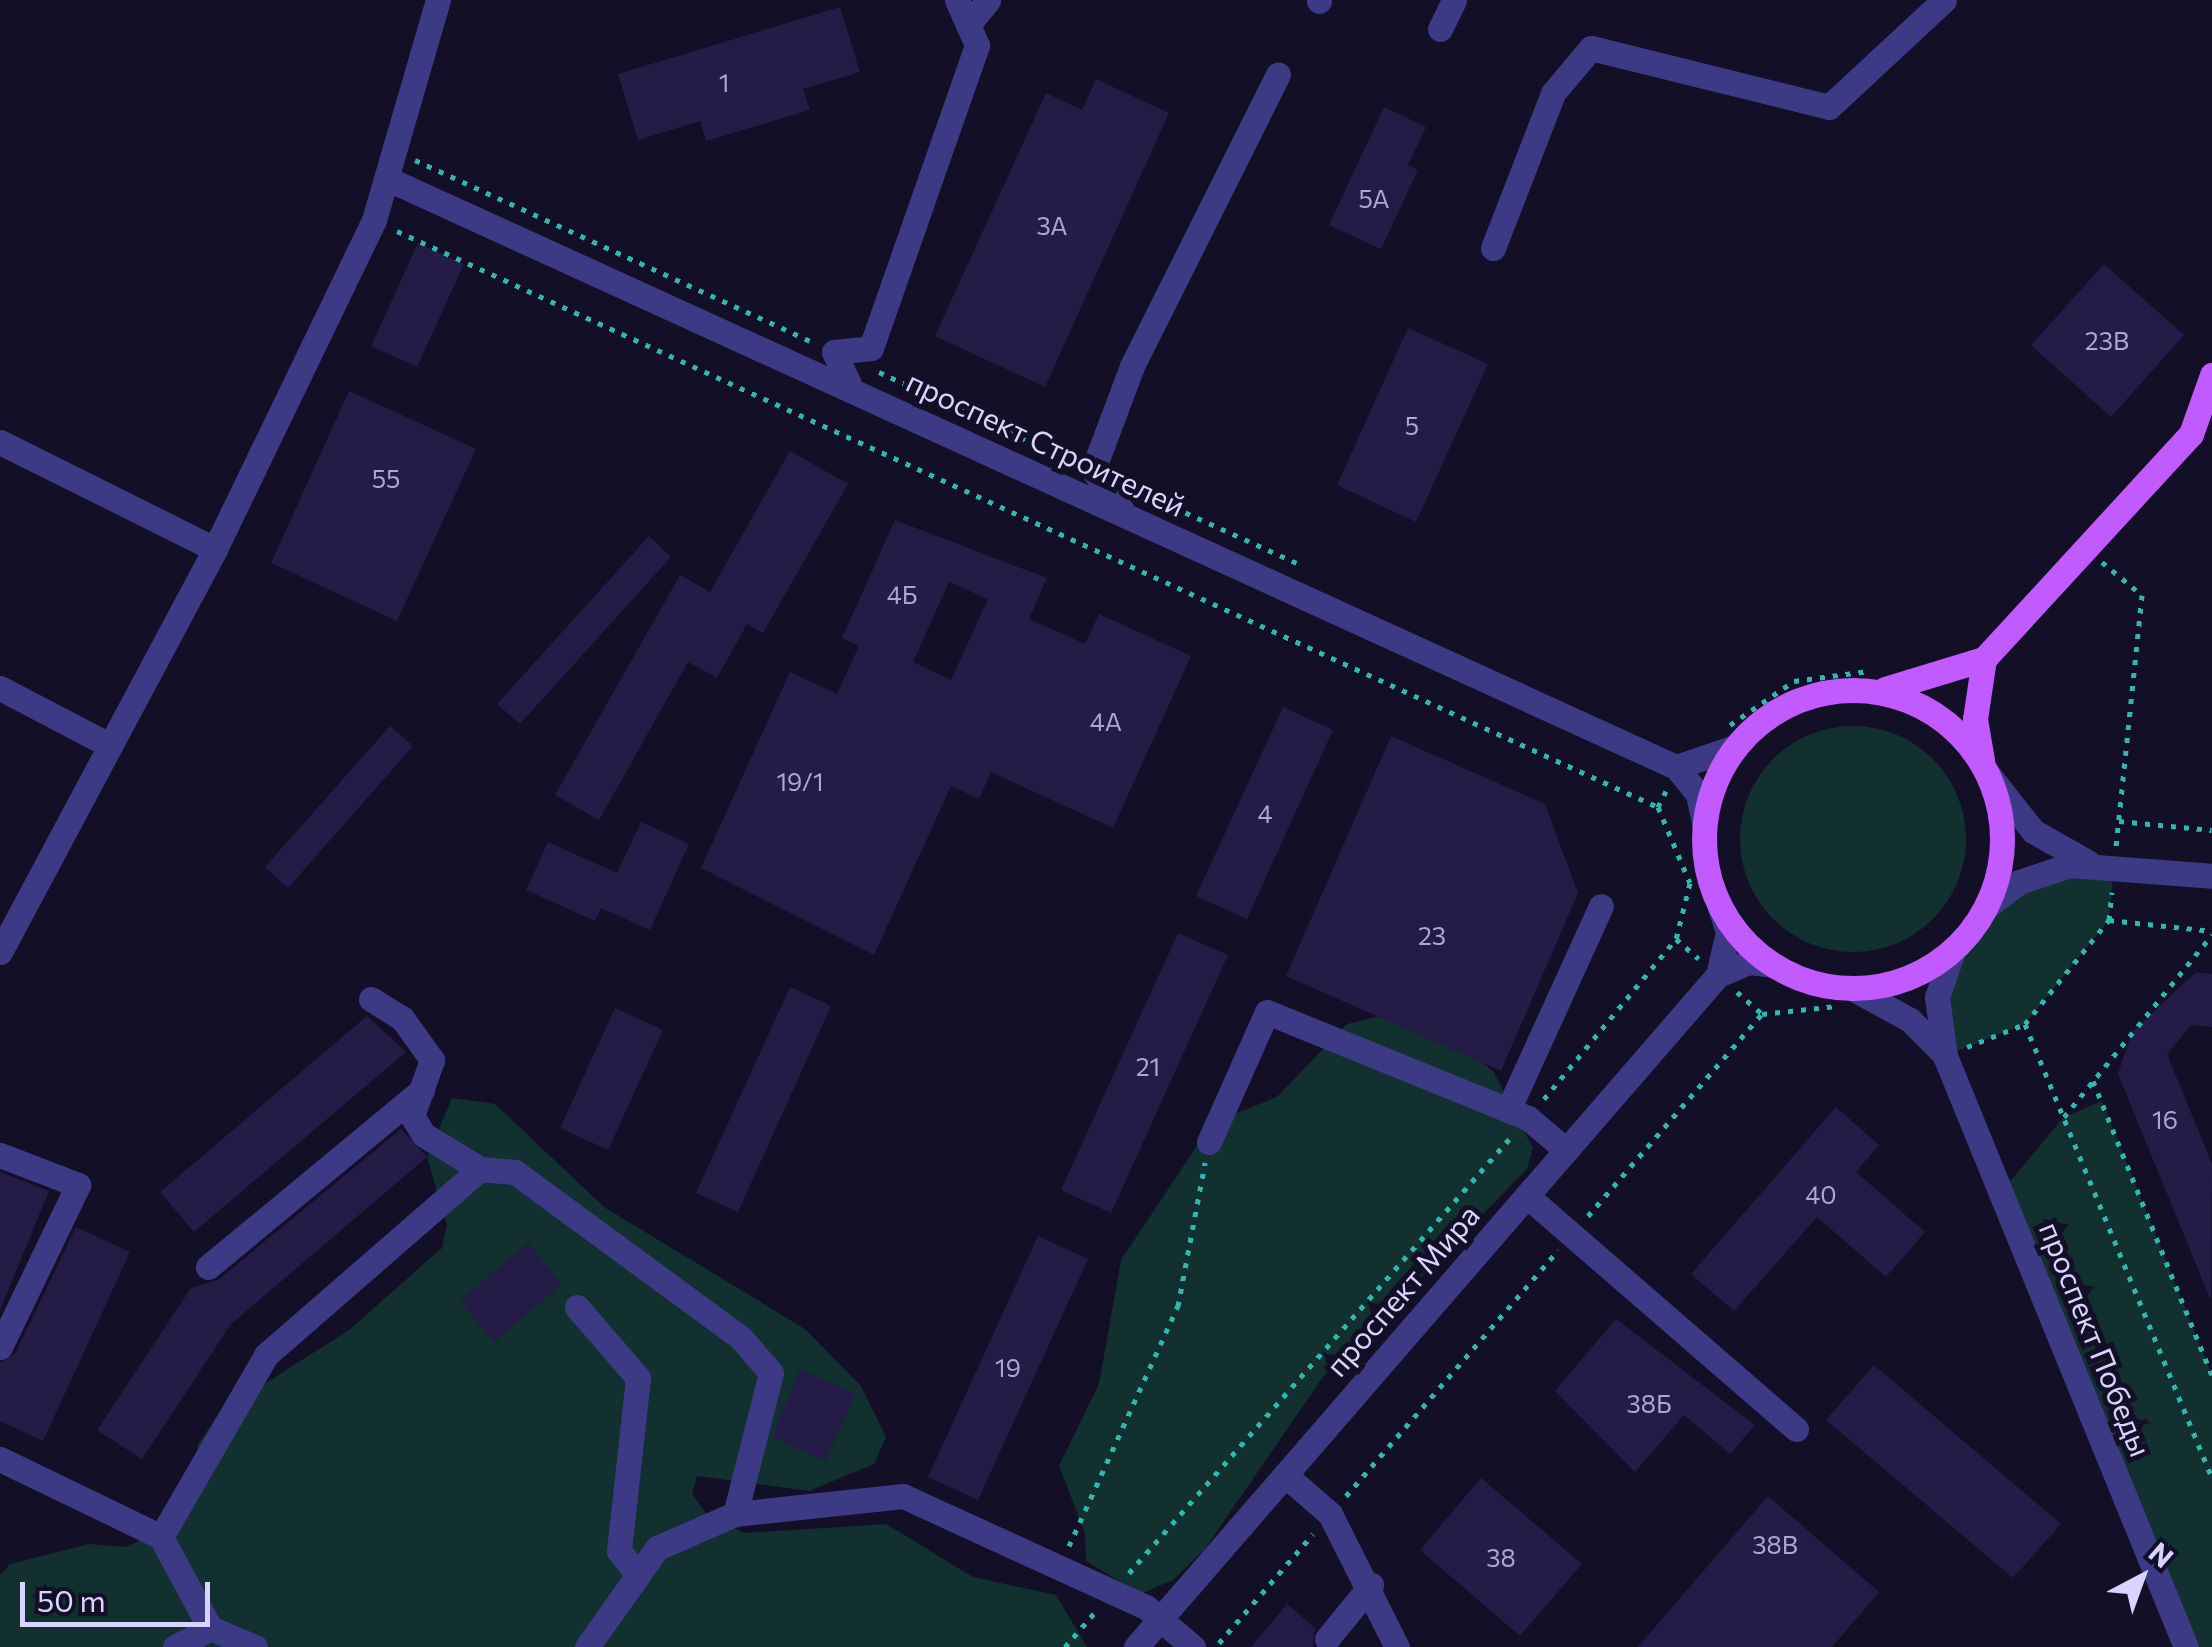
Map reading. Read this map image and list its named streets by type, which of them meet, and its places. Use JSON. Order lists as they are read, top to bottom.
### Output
{
  "streets": {
    "street": ["проспект Строителей", "проспект Мира", "проспект Победы"]
  },
  "house_numbers": [
    "1",
    "5А",
    "3А",
    "23В",
    "5",
    "55",
    "4Б",
    "4А",
    "19/1",
    "4",
    "23",
    "21",
    "16",
    "40",
    "19",
    "38Б",
    "38В",
    "38"
  ],
  "scale_bar": "50 m",
  "north": "top right"
}
